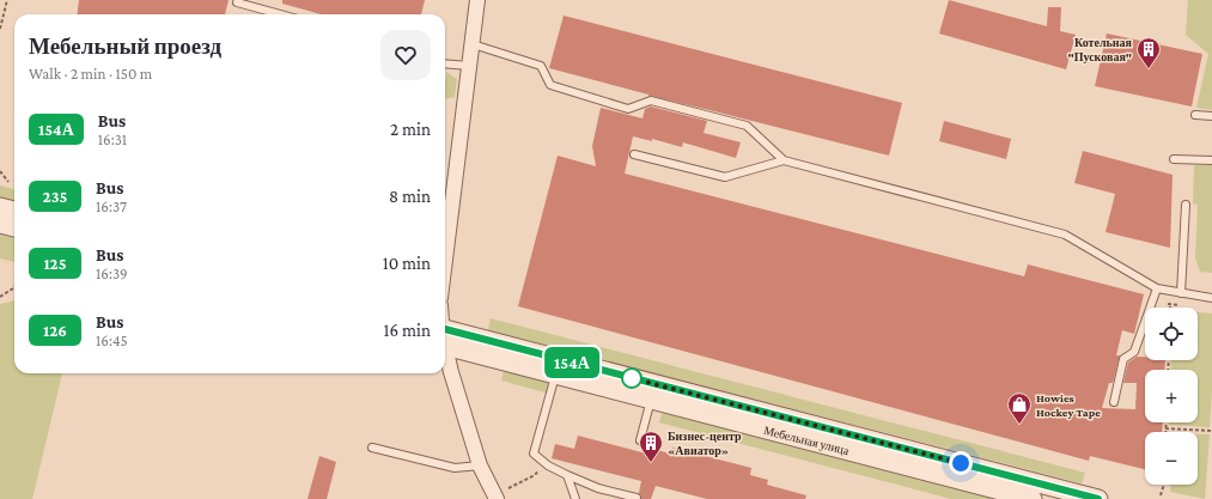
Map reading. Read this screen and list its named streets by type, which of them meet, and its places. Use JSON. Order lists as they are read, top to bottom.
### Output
{
  "streets": {
    "street": ["Мебельная улица"]
  },
  "places": {
    "building": ["Котельная \"Пусковая\"", "Бизнес-центр «Авиатор»"],
    "shop": ["Howies Hockey Tape"]
  },
  "lines": ["bus line 154А"],
  "page": {
    "on_map": "154А",
    "heading": ["Мебельный проезд", "Walk · 2 min · 150 m"],
    "list": [
      {
        "mark": "154А",
        "name": "Bus",
        "note": "16:31",
        "value": "2 min"
      },
      {
        "mark": "235",
        "name": "Bus",
        "note": "16:37",
        "value": "8 min"
      },
      {
        "mark": "125",
        "name": "Bus",
        "note": "16:39",
        "value": "10 min"
      },
      {
        "mark": "126",
        "name": "Bus",
        "note": "16:45",
        "value": "16 min"
      }
    ],
    "map_buttons": ["+", "−"]
  }
}
